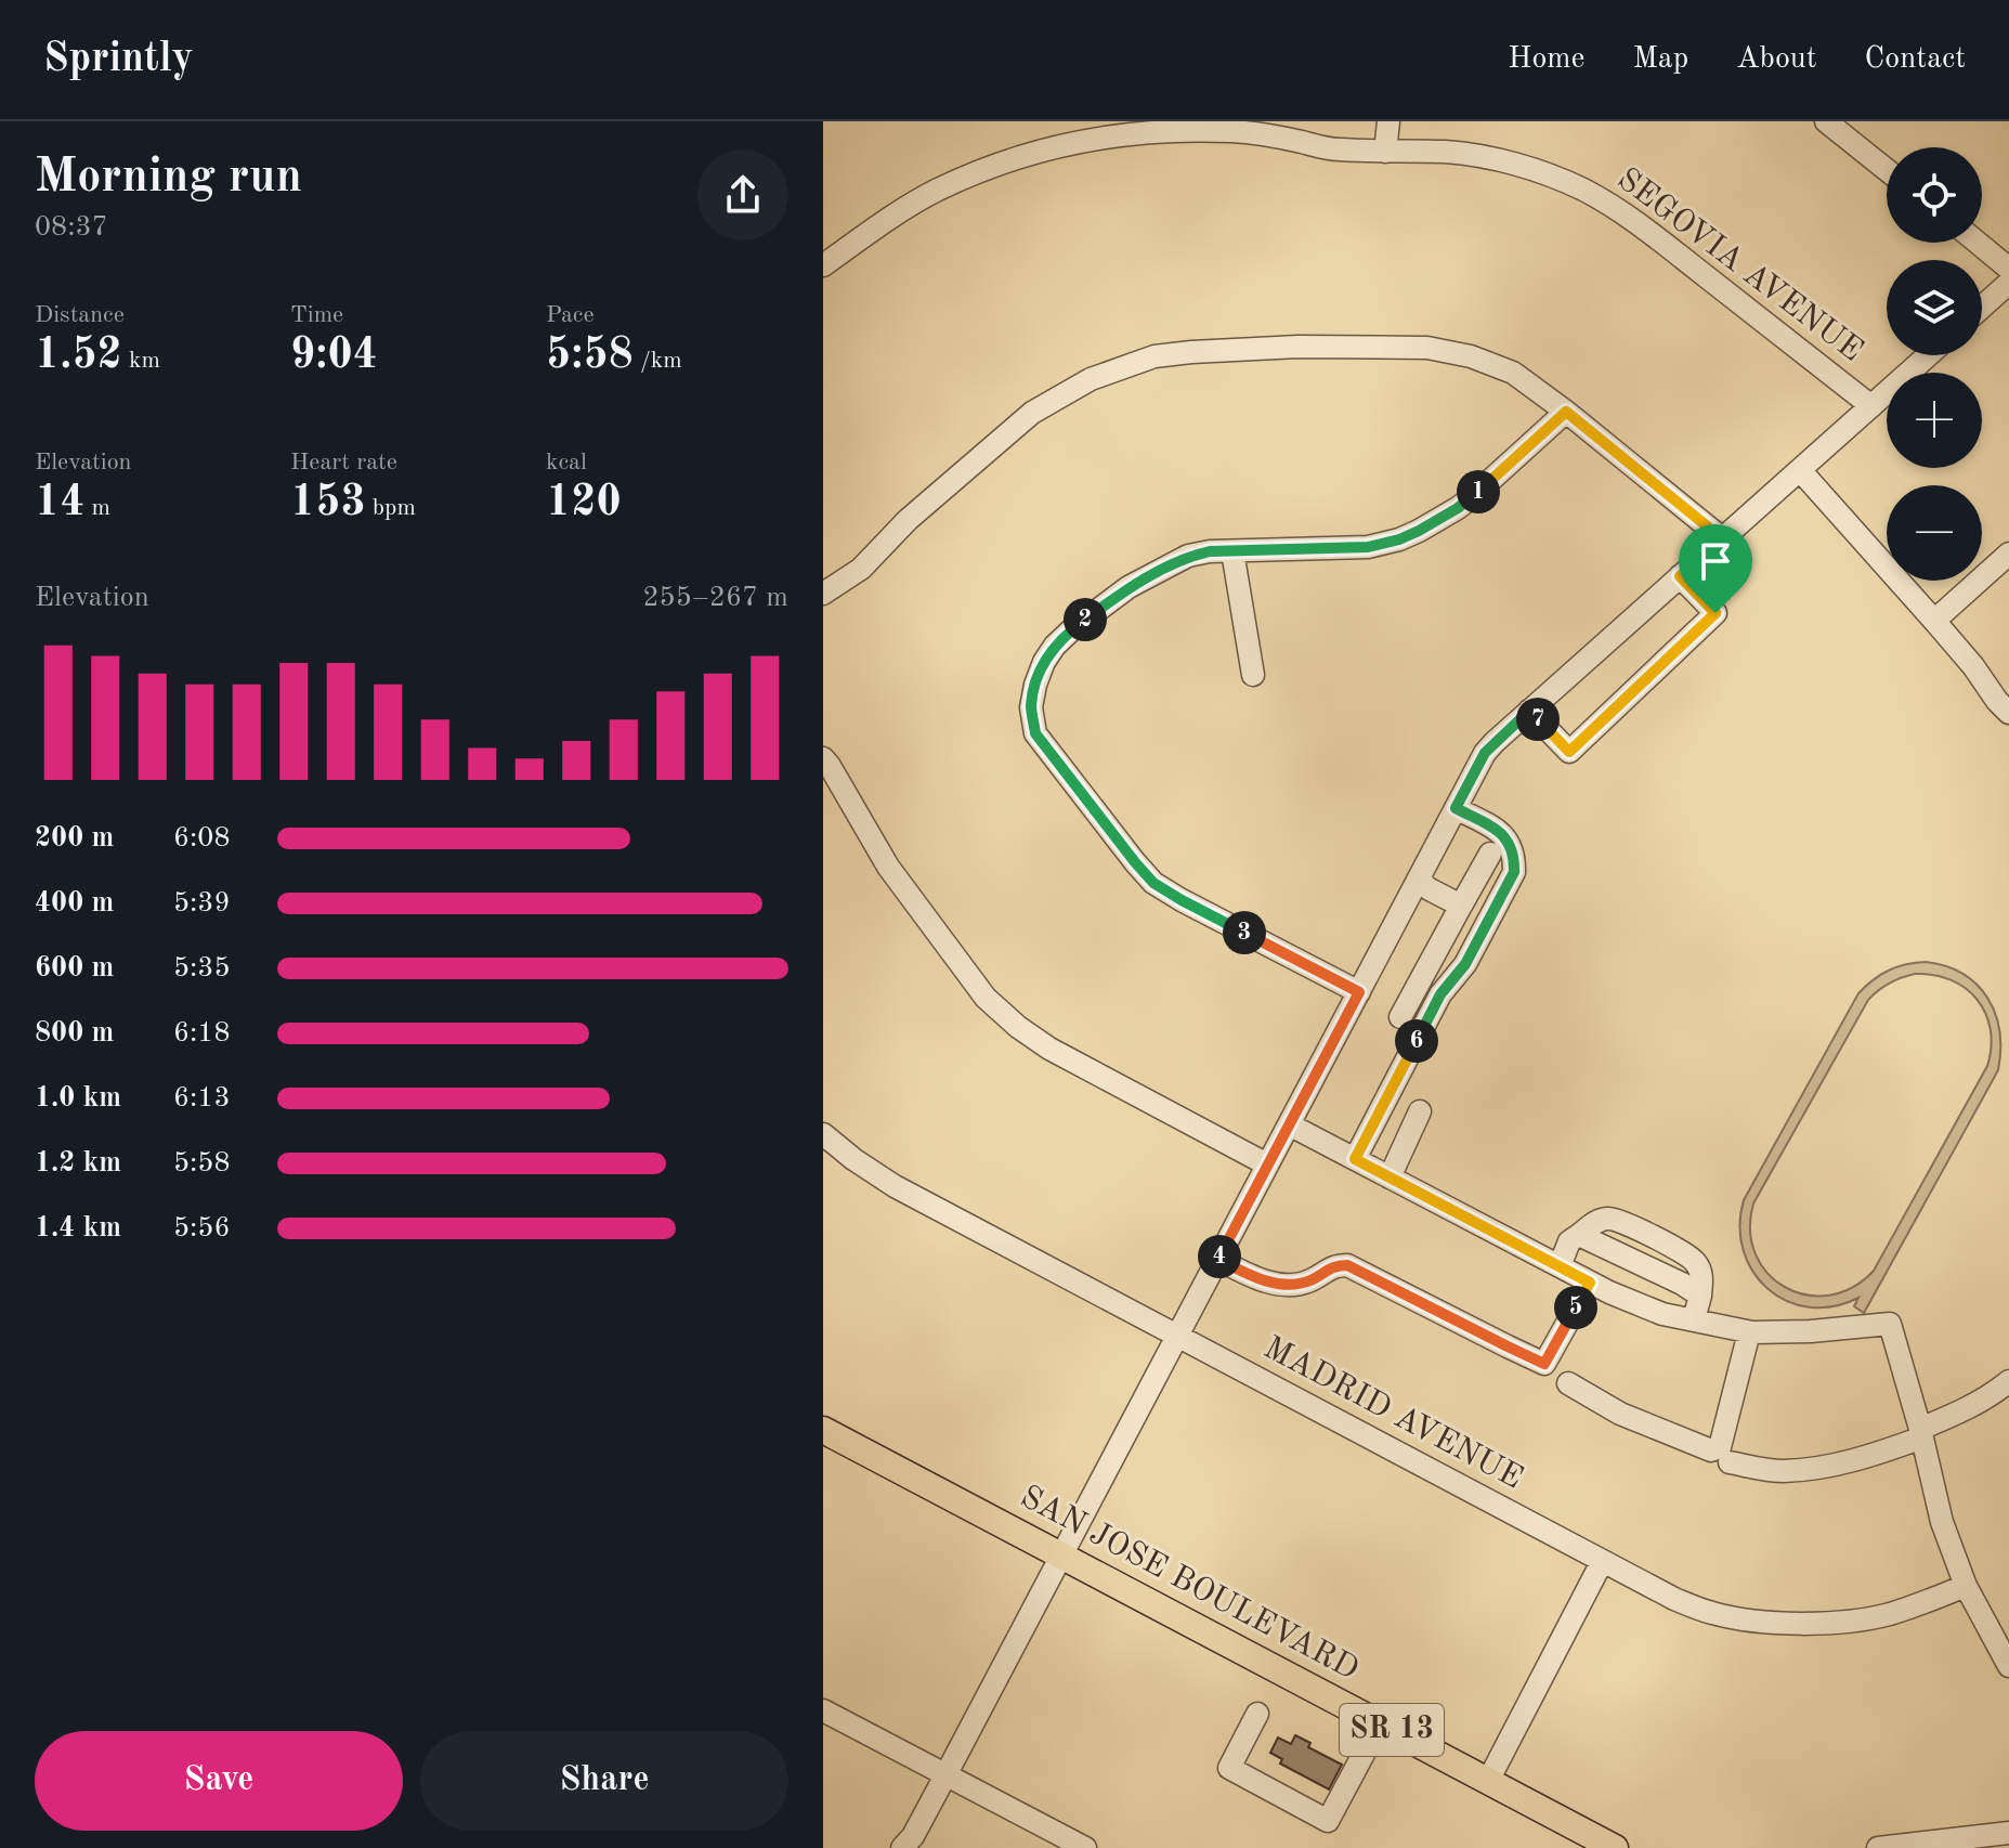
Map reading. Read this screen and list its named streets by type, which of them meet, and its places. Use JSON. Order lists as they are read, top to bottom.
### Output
{
  "streets": {
    "main road": ["SAN JOSE BOULEVARD", "SR 13"],
    "street": ["SEGOVIA AVENUE", "MADRID AVENUE"]
  },
  "page": {
    "header": "Sprintly",
    "nav": [
      "Home",
      "Map",
      "About",
      "Contact"
    ],
    "heading": ["Morning run", "08:37"],
    "map_buttons": ["+", "−"],
    "stats": [
      ["Distance", "1.52 km"],
      ["Time", "9:04"],
      ["Pace", "5:58 /km"],
      ["Elevation", "14 m"],
      ["Heart rate", "153 bpm"],
      ["kcal", "120"]
    ],
    "pins": [
      "1",
      "2",
      "7",
      "3",
      "6",
      "4",
      "5"
    ],
    "chart": ["Elevation", "255–267 m"],
    "list": [
      {
        "name": "200 m",
        "note": "6:08"
      },
      {
        "name": "400 m",
        "note": "5:39"
      },
      {
        "name": "600 m",
        "note": "5:35"
      },
      {
        "name": "800 m",
        "note": "6:18"
      },
      {
        "name": "1.0 km",
        "note": "6:13"
      },
      {
        "name": "1.2 km",
        "note": "5:58"
      },
      {
        "name": "1.4 km",
        "note": "5:56"
      }
    ],
    "buttons": ["Save", "Share"]
  }
}
